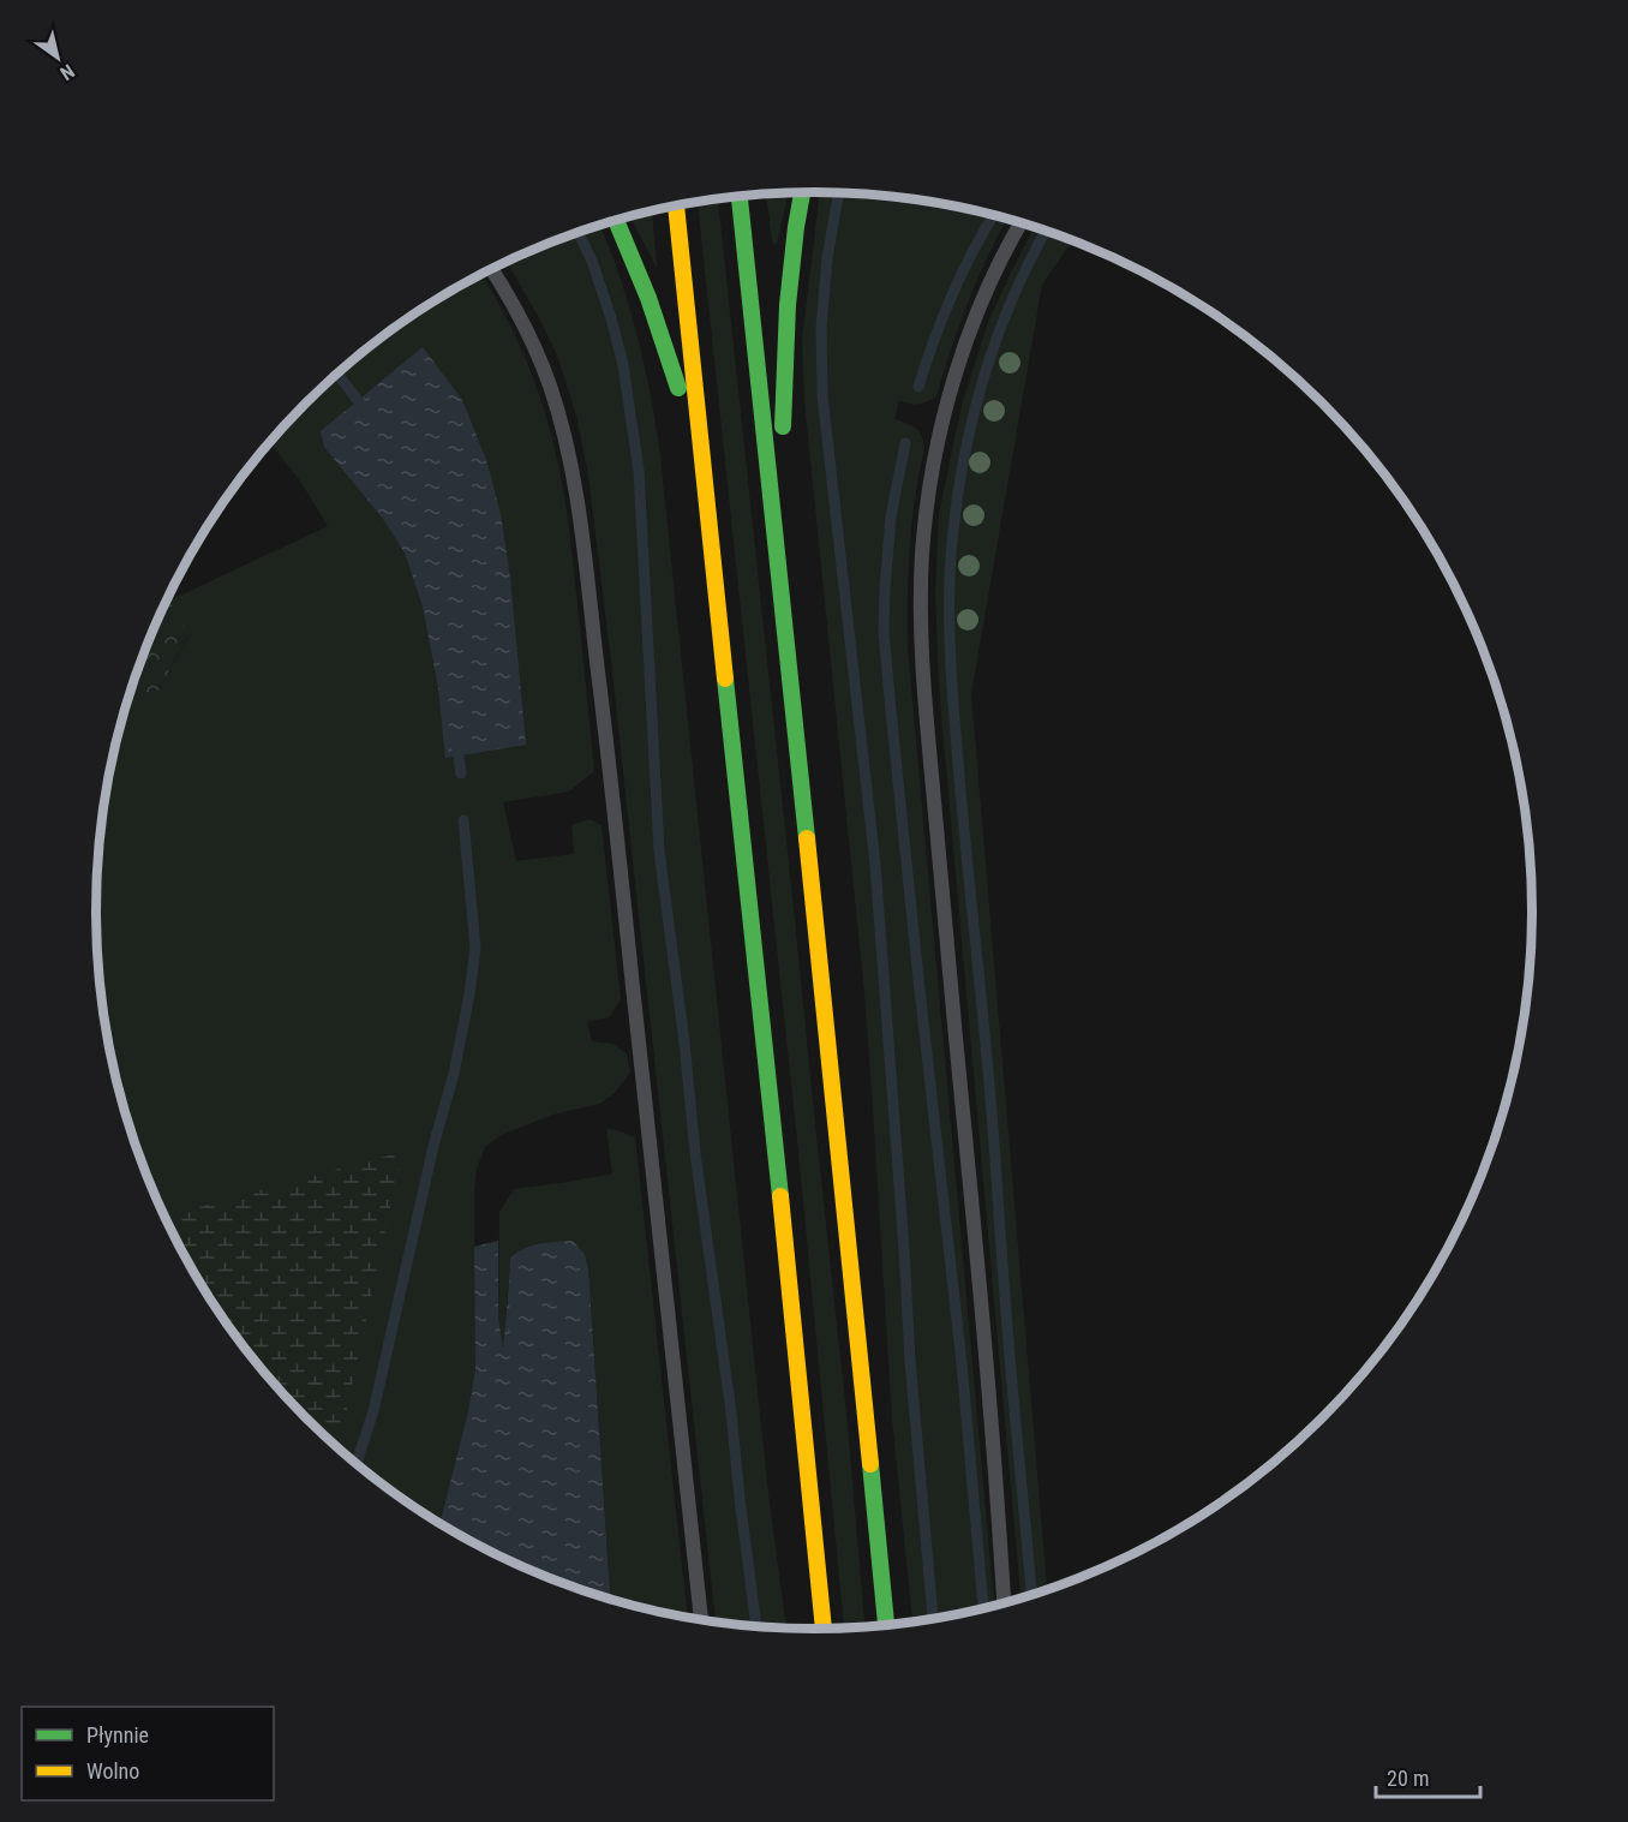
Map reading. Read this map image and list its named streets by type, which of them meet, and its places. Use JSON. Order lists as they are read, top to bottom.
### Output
{
  "legend": ["Płynnie", "Wolno"],
  "scale_bar": "20 m",
  "north": "bottom right"
}
